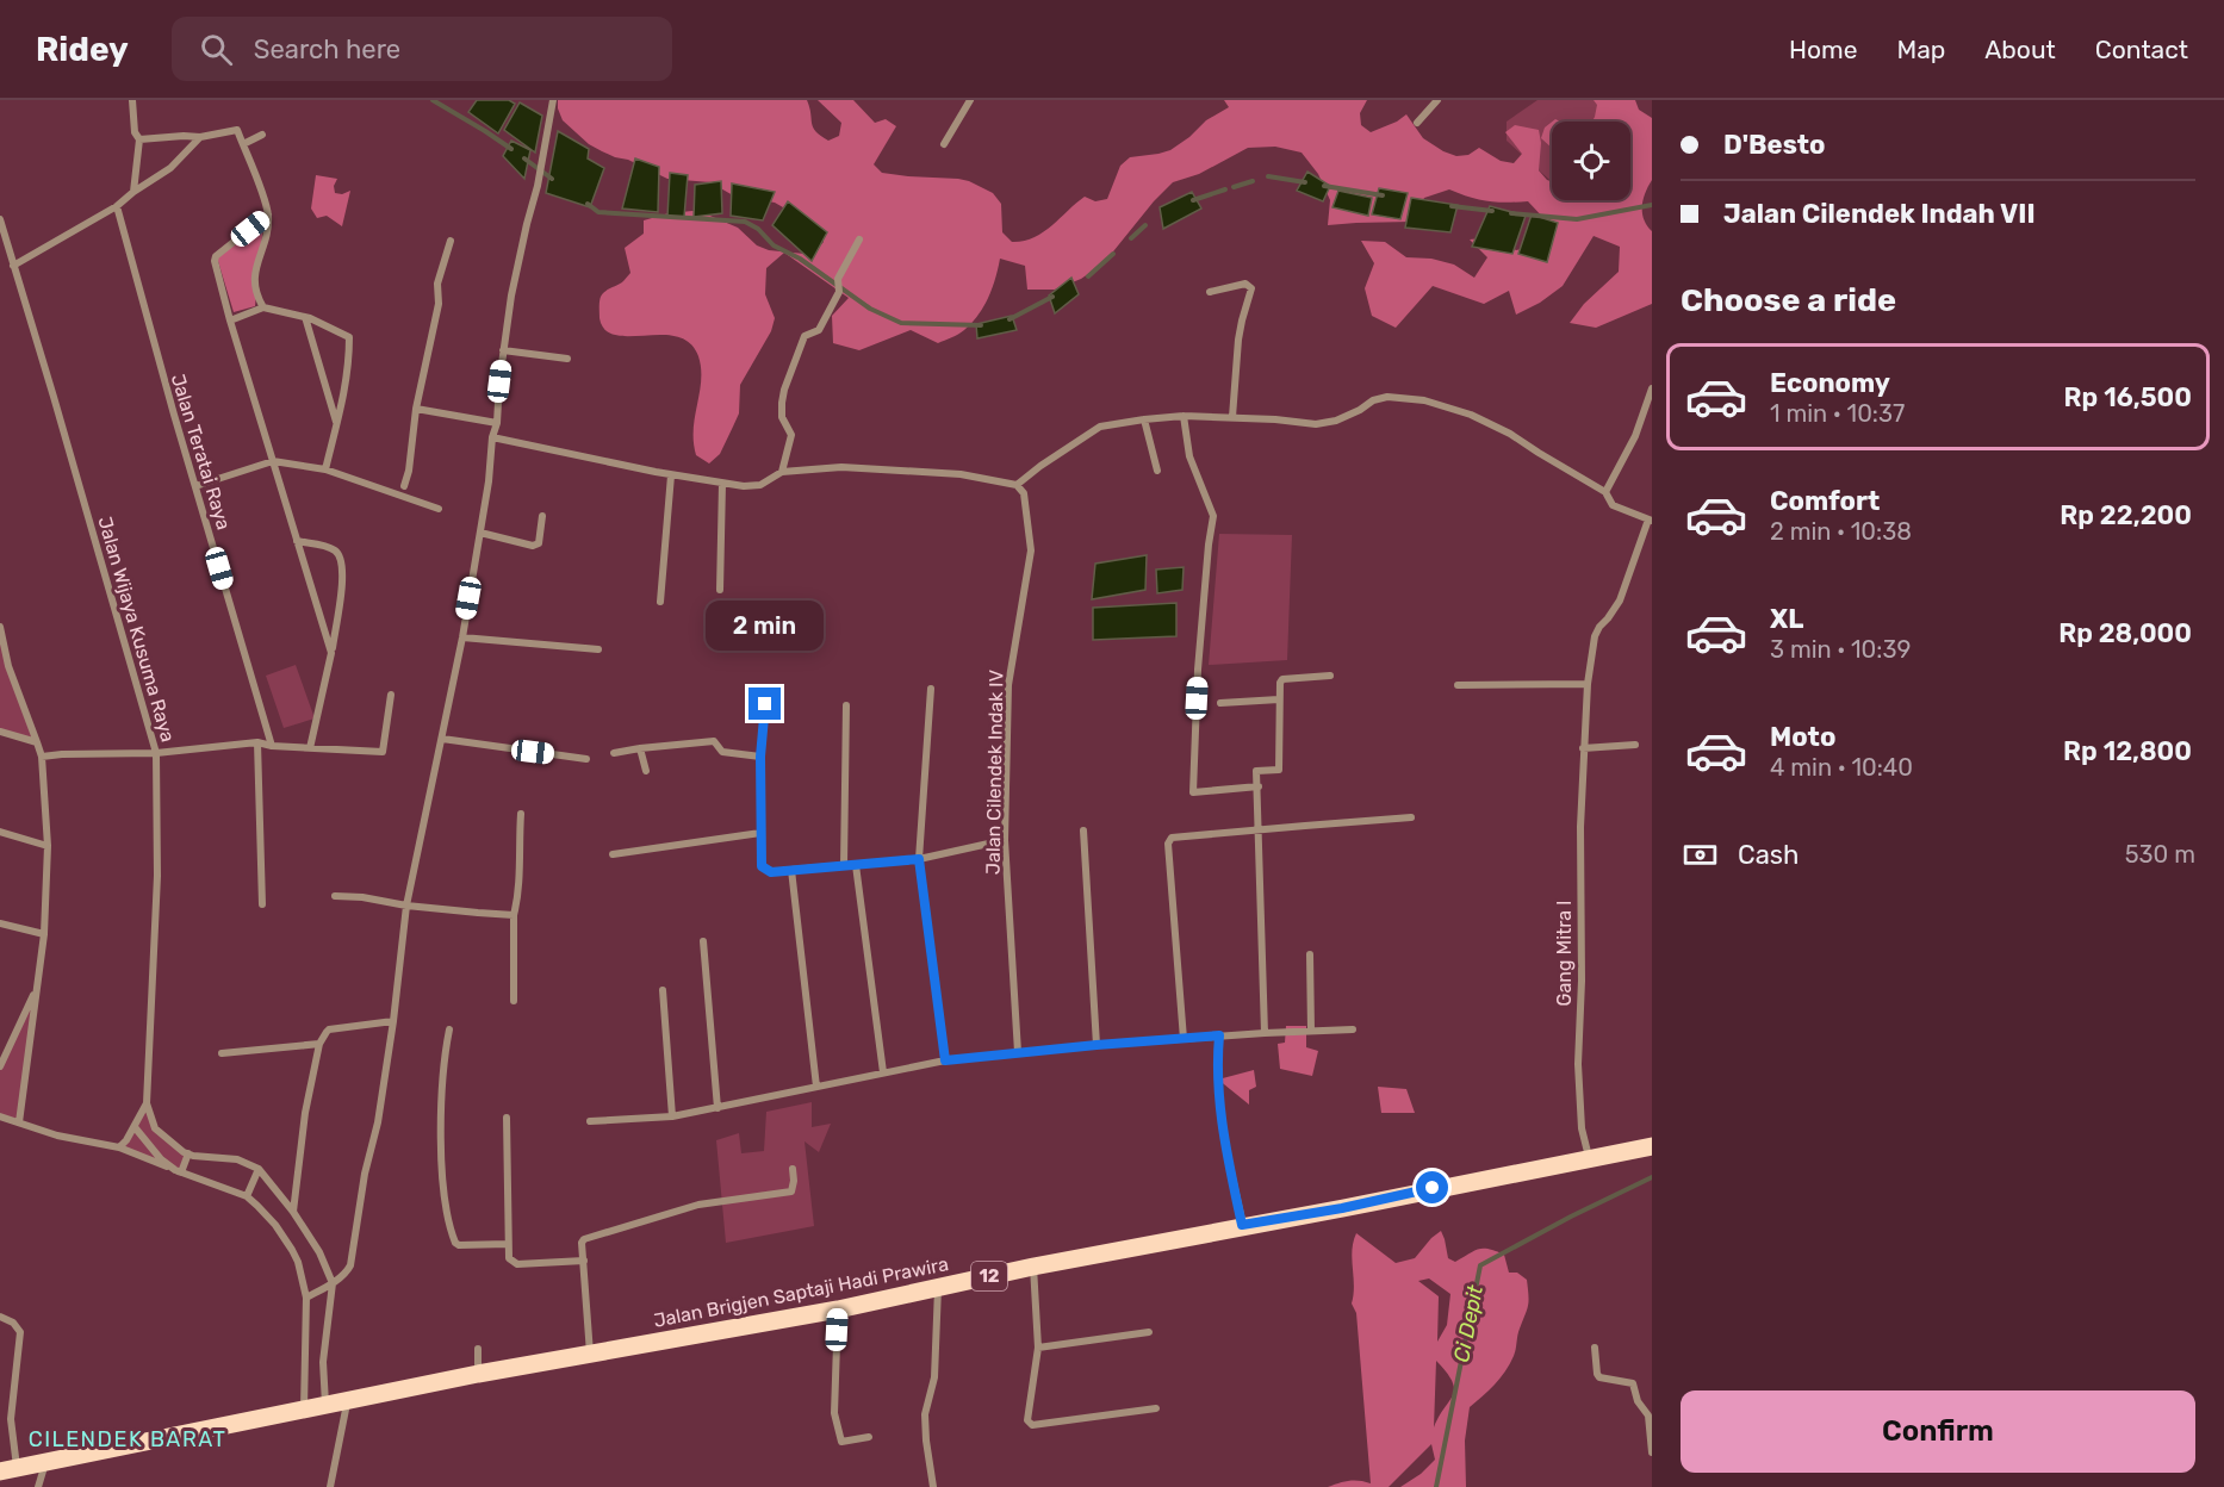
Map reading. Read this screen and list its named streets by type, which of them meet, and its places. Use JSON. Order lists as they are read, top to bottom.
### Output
{
  "streets": {
    "main road": ["12", "Jalan Brigjen Saptaji Hadi Prawira"],
    "street": [
      "Jalan Teratai Raya",
      "Jalan Wijaya Kusuma Raya",
      "Jalan Cilendek Indak IV",
      "Gang Mitra I"
    ]
  },
  "crossings": [
    ["Gang Mitra I", "Jalan Brigjen Saptaji Hadi Prawira"]
  ],
  "districts": ["CILENDEK BARAT"],
  "water": ["Ci Depit"],
  "page": {
    "header": "Ridey",
    "search": "Search here",
    "nav": [
      "Home",
      "Map",
      "About",
      "Contact"
    ],
    "banner": ["D'Besto", "Jalan Cilendek Indah VII"],
    "heading": "Choose a ride",
    "list": [
      {
        "name": "Economy",
        "note": "1 min · 10:37",
        "value": "Rp 16,500"
      },
      {
        "name": "Comfort",
        "note": "2 min · 10:38",
        "value": "Rp 22,200"
      },
      {
        "name": "XL",
        "note": "3 min · 10:39",
        "value": "Rp 28,000"
      },
      {
        "name": "Moto",
        "note": "4 min · 10:40",
        "value": "Rp 12,800"
      }
    ],
    "bubble": "2 min",
    "pay": ["Cash", "530 m"],
    "buttons": "Confirm"
  }
}
